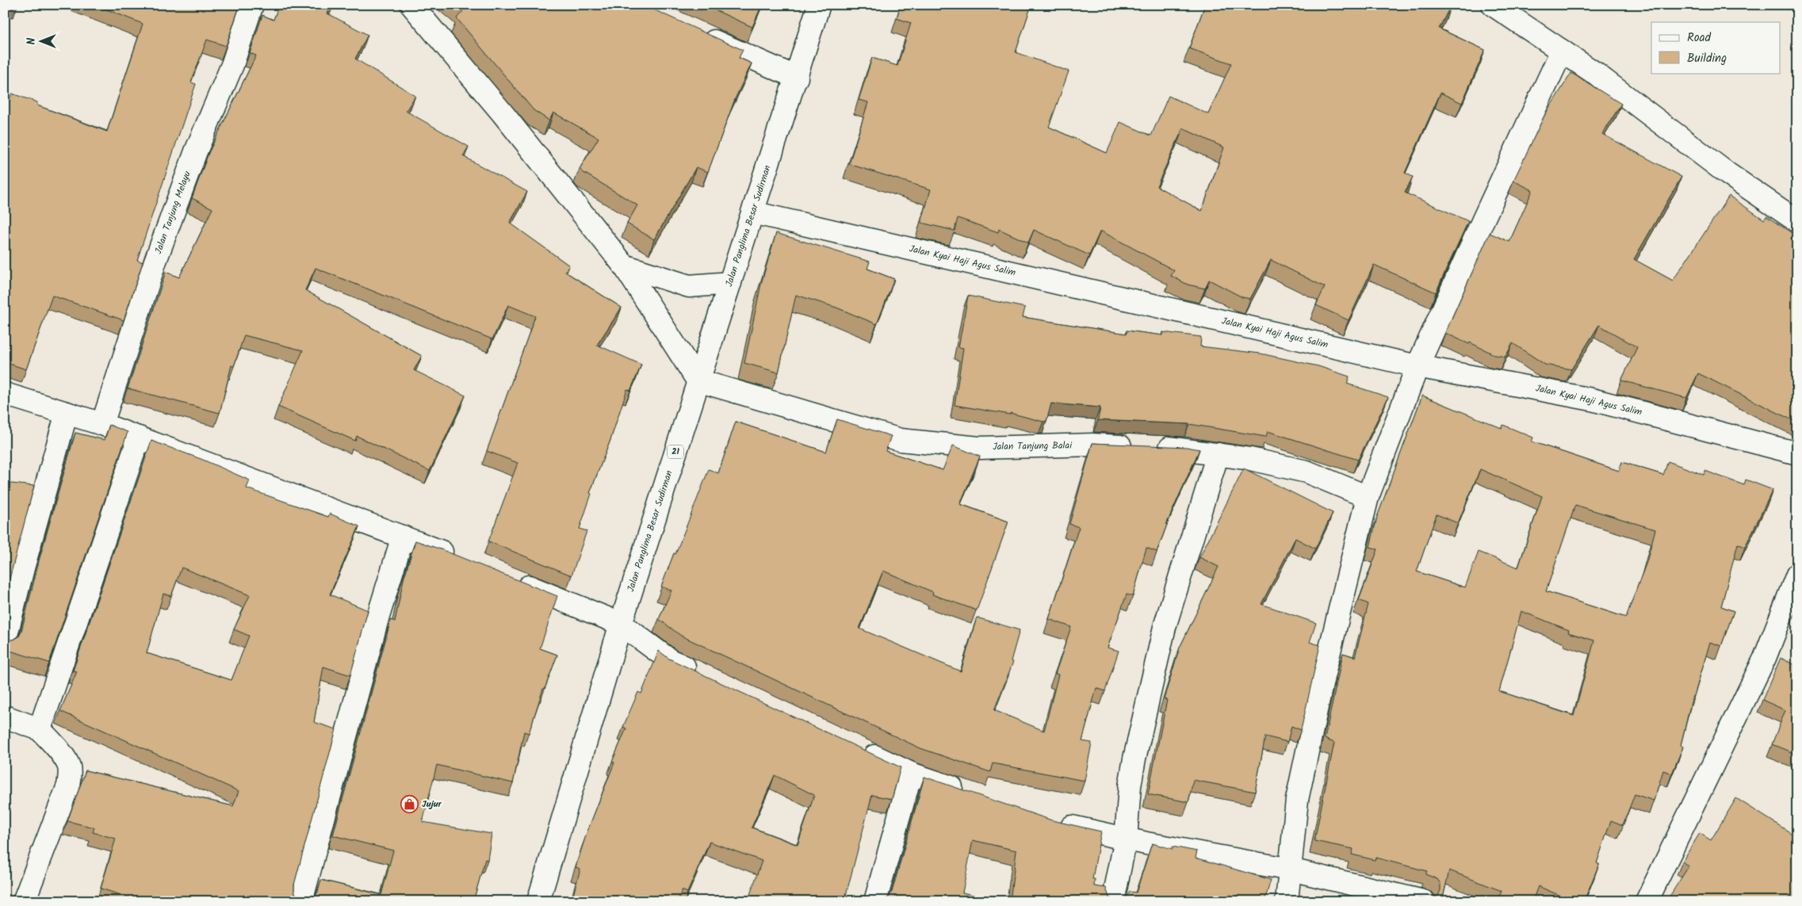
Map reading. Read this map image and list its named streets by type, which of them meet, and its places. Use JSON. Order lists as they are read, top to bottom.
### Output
{
  "streets": {
    "main road": [
      "Jalan Tanjung Melayu",
      "Jalan Panglima Besar Sudirman",
      "Jalan Kyai Haji Agus Salim",
      "Jalan Tanjung Balai",
      "21"
    ]
  },
  "crossings": [
    ["Jalan Panglima Besar Sudirman", "Jalan Kyai Haji Agus Salim"],
    ["Jalan Panglima Besar Sudirman", "Jalan Tanjung Balai"]
  ],
  "places": {
    "shop": ["Jujur"]
  },
  "legend": ["Road", "Building"],
  "north": "left"
}
